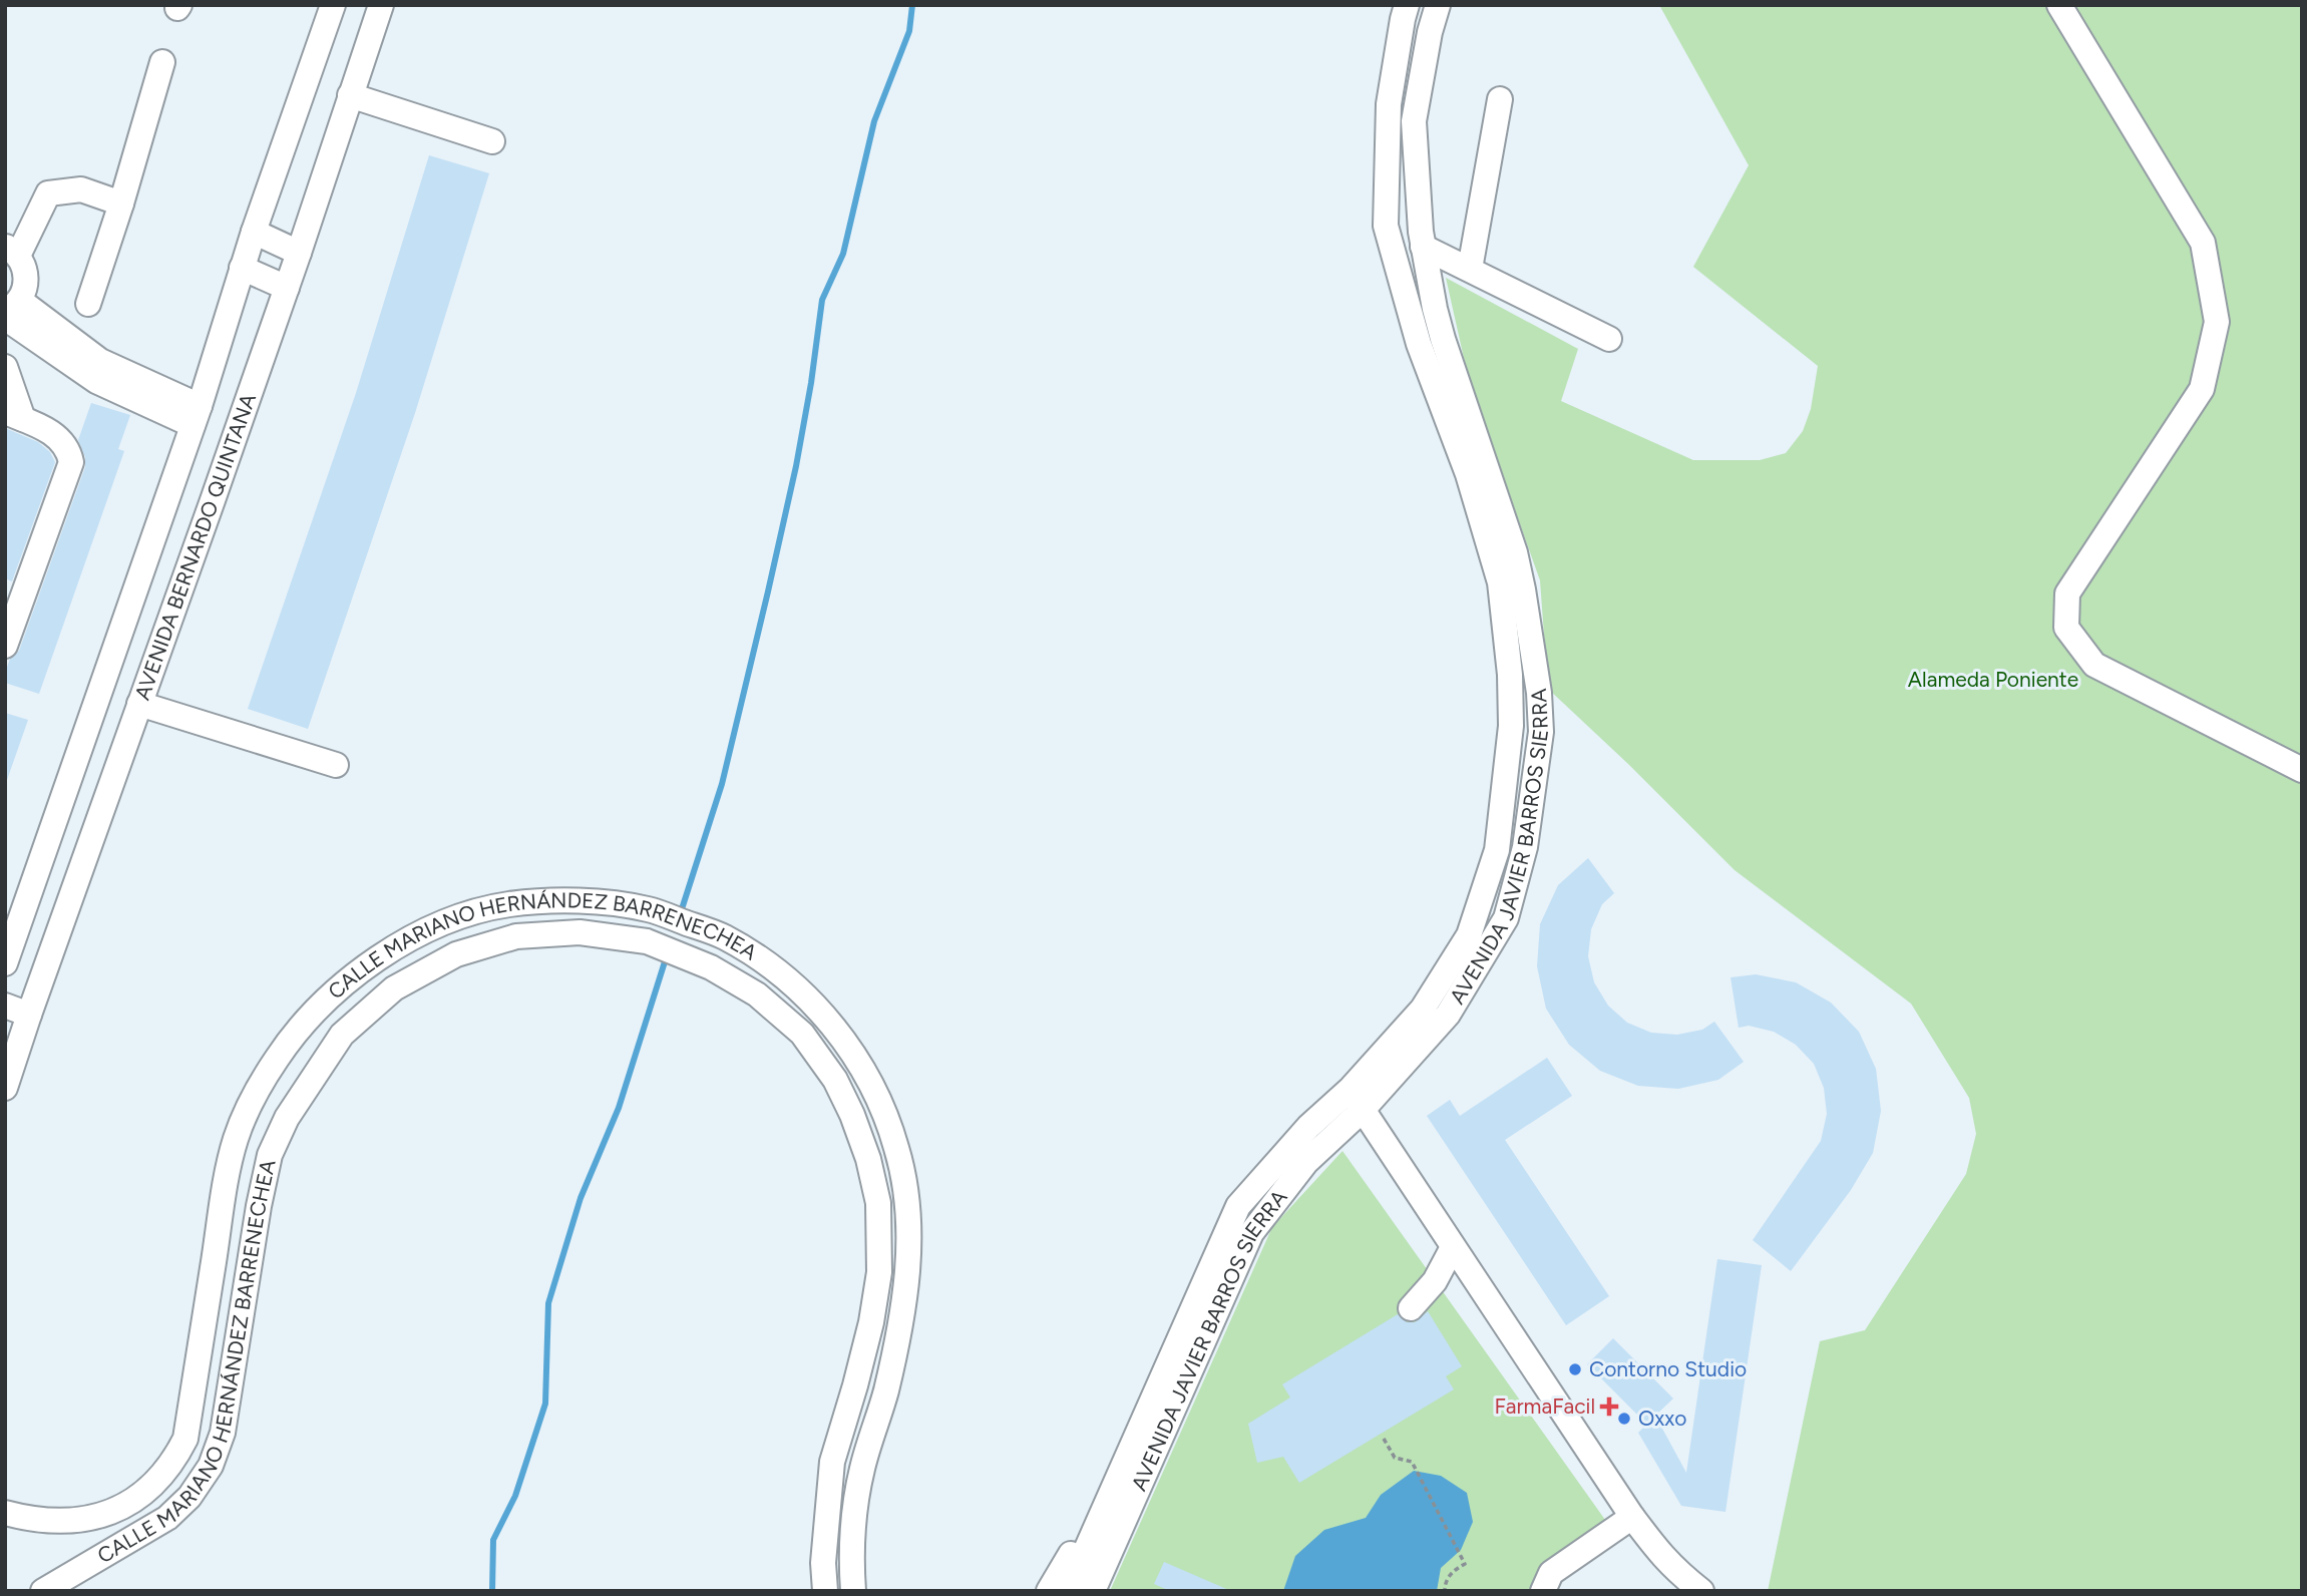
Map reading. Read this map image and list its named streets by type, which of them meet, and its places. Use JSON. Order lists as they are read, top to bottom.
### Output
{
  "streets": {
    "street": ["AVENIDA BERNARDO QUINTANA", "AVENIDA JAVIER BARROS SIERRA", "CALLE MARIANO HERNÁNDEZ BARRENECHEA"]
  },
  "parks": ["Alameda Poniente"],
  "places": {
    "other": ["Contorno Studio", "Oxxo"],
    "health": ["FarmaFacil"]
  }
}
